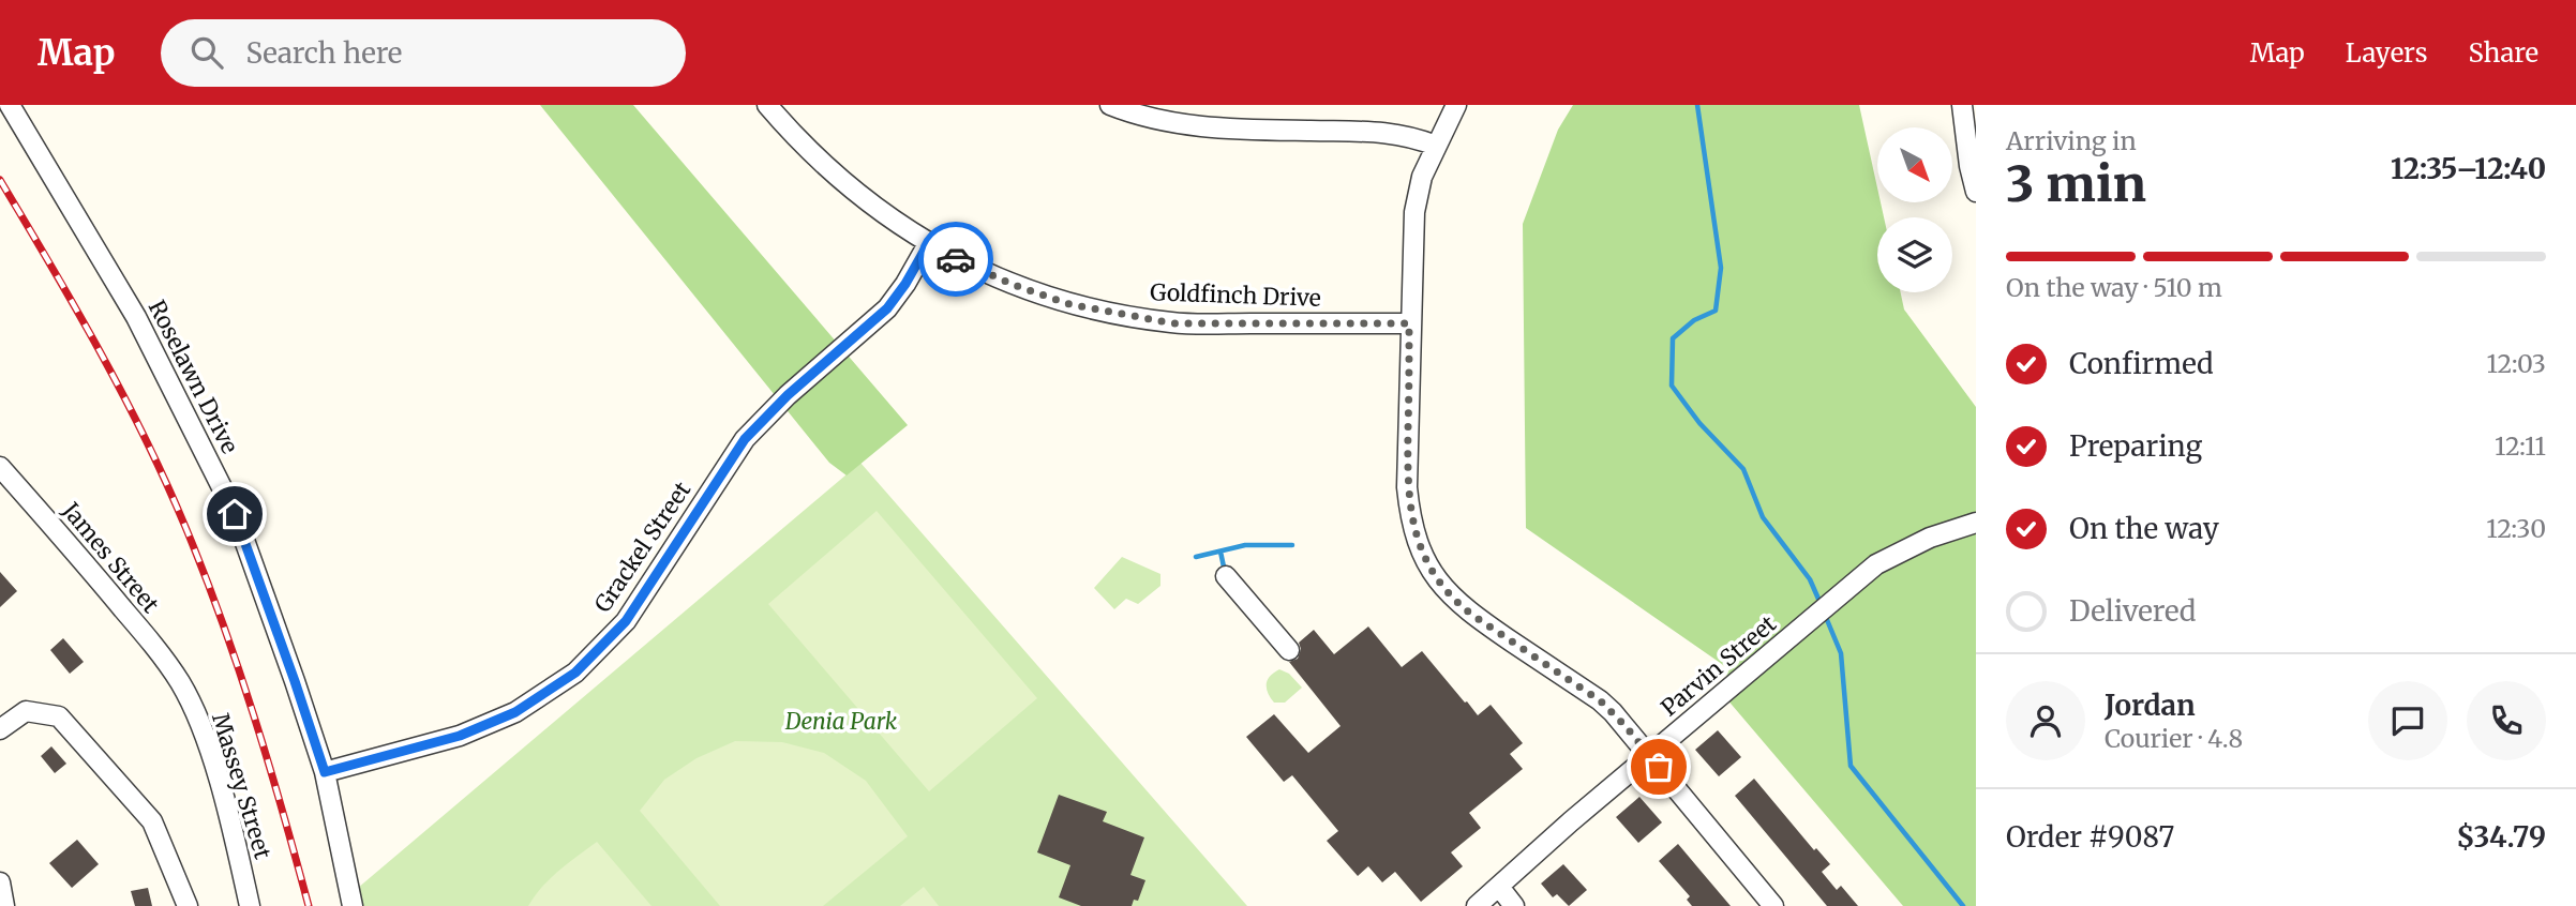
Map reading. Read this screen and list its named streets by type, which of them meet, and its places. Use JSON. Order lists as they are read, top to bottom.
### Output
{
  "streets": {
    "street": [
      "Goldfinch Drive",
      "Roselawn Drive",
      "Grackel Street",
      "James Street",
      "Parvin Street",
      "Massey Street"
    ]
  },
  "crossings": [
    ["Goldfinch Drive", "Grackel Street"],
    ["Roselawn Drive", "Grackel Street"],
    ["James Street", "Massey Street"]
  ],
  "parks": ["Denia Park"],
  "north": "bottom right",
  "page": {
    "header": "Map",
    "search": "Search here",
    "nav": ["Map", "Layers", "Share"],
    "heading": ["3 min", "Arriving in", "12:35–12:40"],
    "panel": [
      "Jordan",
      "Courier · 4.8",
      "Order #9087",
      "$34.79"
    ],
    "bar": "On the way · 510 m",
    "list": [
      ["Confirmed", "12:03"],
      ["Preparing", "12:11"],
      ["On the way", "12:30"],
      "Delivered"
    ]
  }
}
